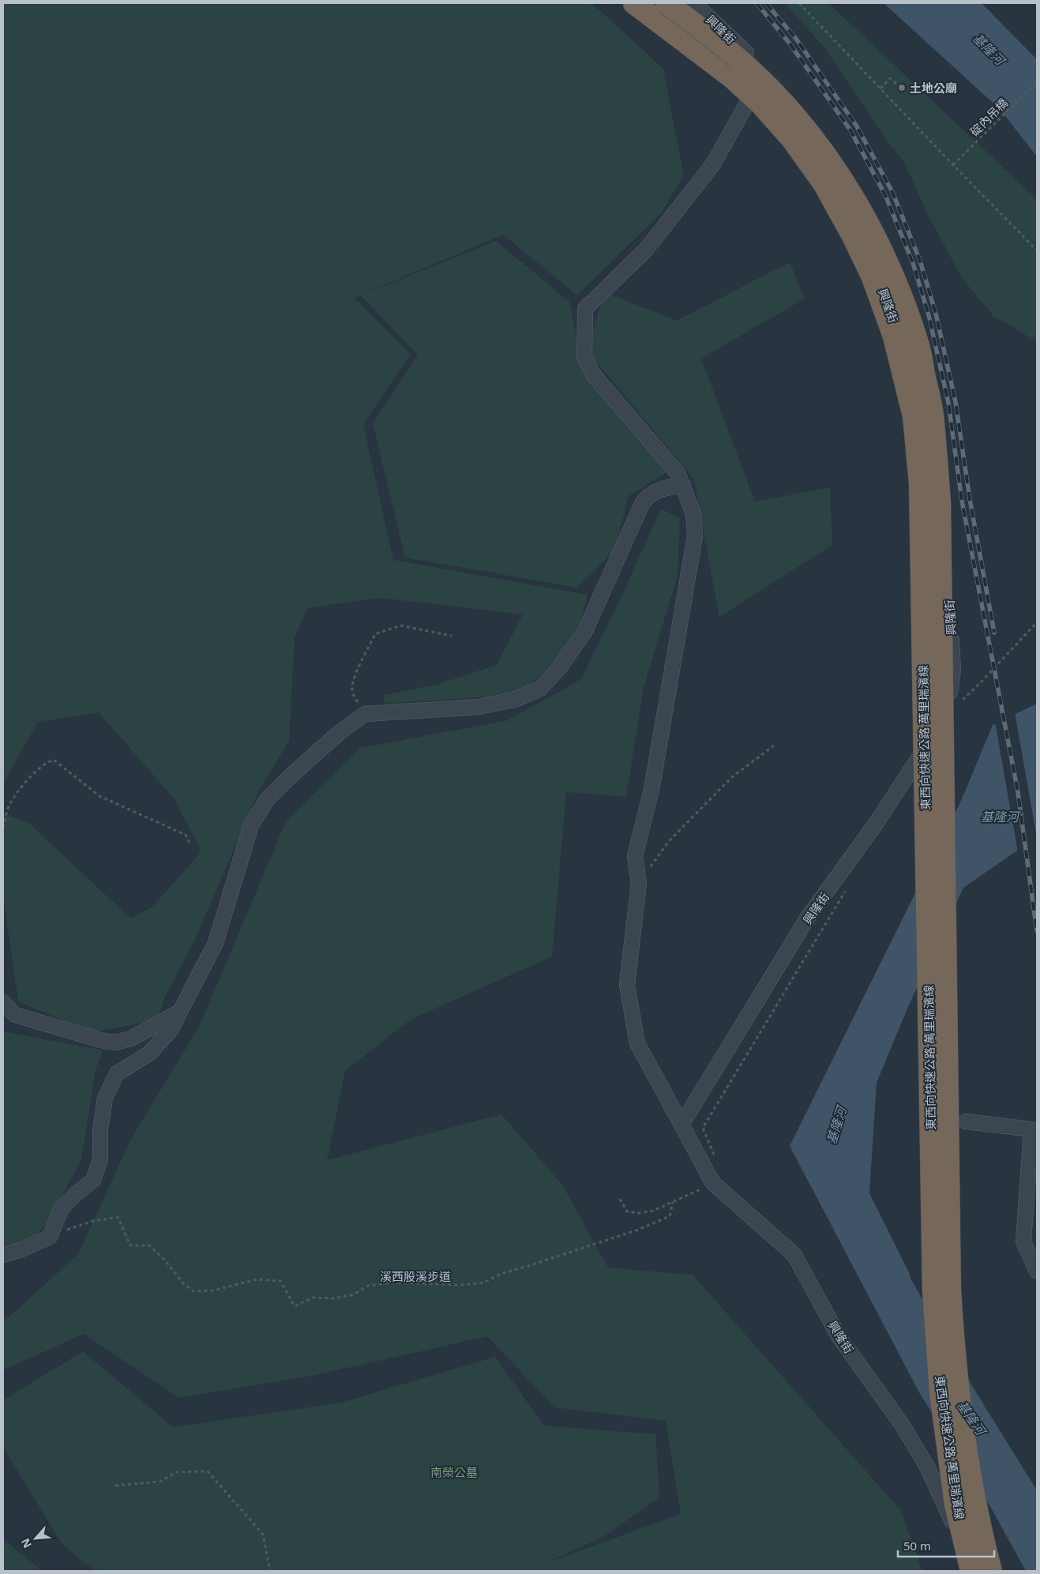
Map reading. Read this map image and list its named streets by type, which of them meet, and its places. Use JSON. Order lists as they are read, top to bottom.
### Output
{
  "streets": {
    "highway": ["東西向快速公路 萬里瑞濱線"],
    "street": ["興隆街"],
    "path": ["碇內吊橋", "溪西股溪步道"]
  },
  "crossings": [
    ["興隆街", "東西向快速公路 萬里瑞濱線"]
  ],
  "water": ["基隆河"],
  "parks": ["南榮公墓"],
  "places": ["土地公廟"],
  "scale_bar": "50 m",
  "north": "bottom left"
}
